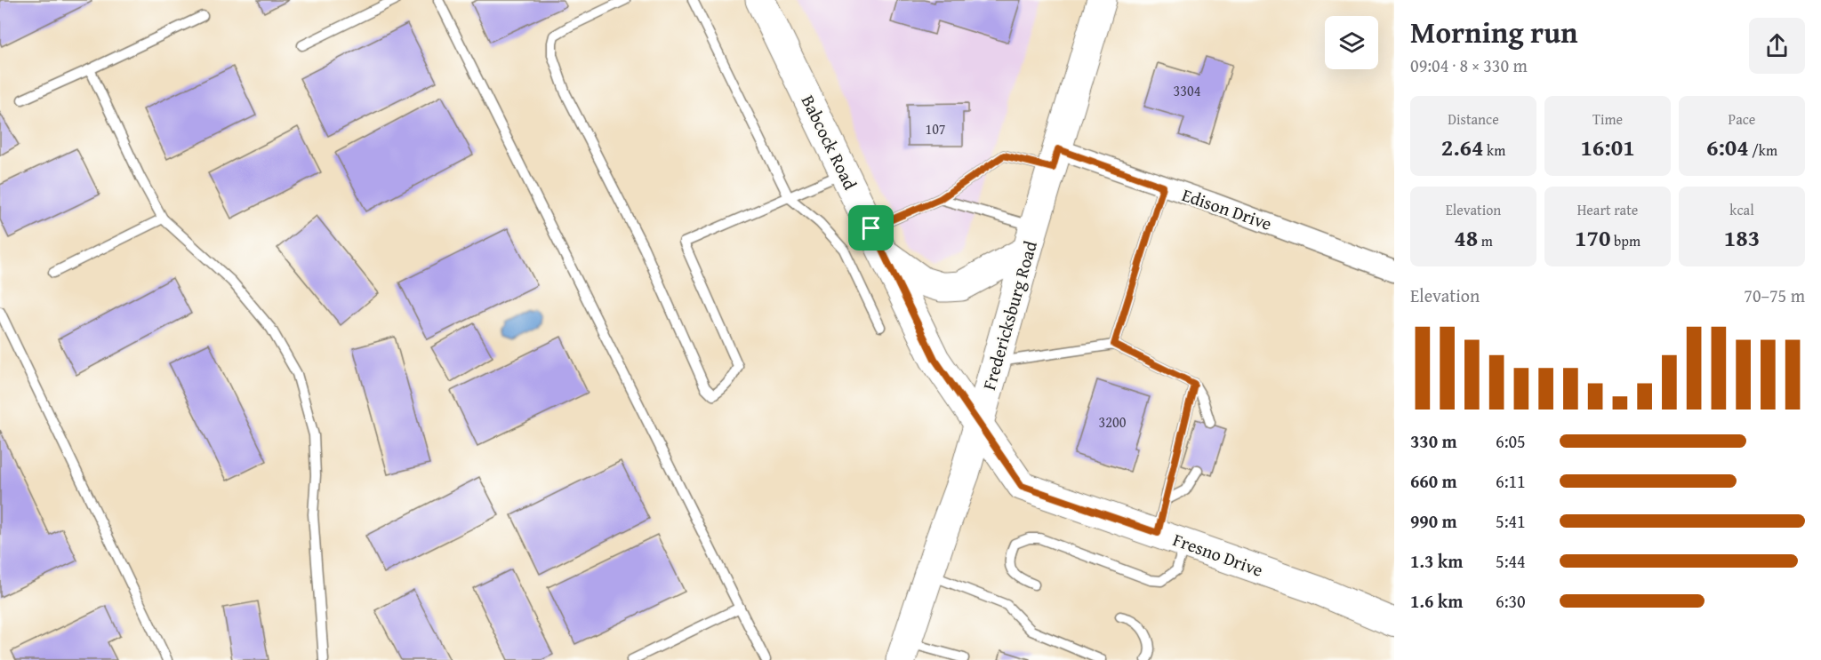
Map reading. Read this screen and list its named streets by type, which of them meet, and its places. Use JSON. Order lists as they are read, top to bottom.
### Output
{
  "streets": {
    "main road": ["Babcock Road", "Fredericksburg Road", "Fresno Drive"],
    "street": ["Edison Drive"]
  },
  "crossings": [
    ["Babcock Road", "Fredericksburg Road"],
    ["Babcock Road", "Fresno Drive"],
    ["Edison Drive", "Fredericksburg Road"],
    ["Fredericksburg Road", "Fresno Drive"]
  ],
  "house_numbers": ["3304", "107", "3200"],
  "page": {
    "heading": ["Morning run", "09:04 · 8 × 330 m"],
    "stats": [
      ["Distance", "2.64 km"],
      ["Time", "16:01"],
      ["Pace", "6:04 /km"],
      ["Elevation", "48 m"],
      ["Heart rate", "170 bpm"],
      ["kcal", "183"]
    ],
    "chart": ["Elevation", "70–75 m"],
    "list": [
      {
        "name": "330 m",
        "note": "6:05"
      },
      {
        "name": "660 m",
        "note": "6:11"
      },
      {
        "name": "990 m",
        "note": "5:41"
      },
      {
        "name": "1.3 km",
        "note": "5:44"
      },
      {
        "name": "1.6 km",
        "note": "6:30"
      }
    ]
  }
}
